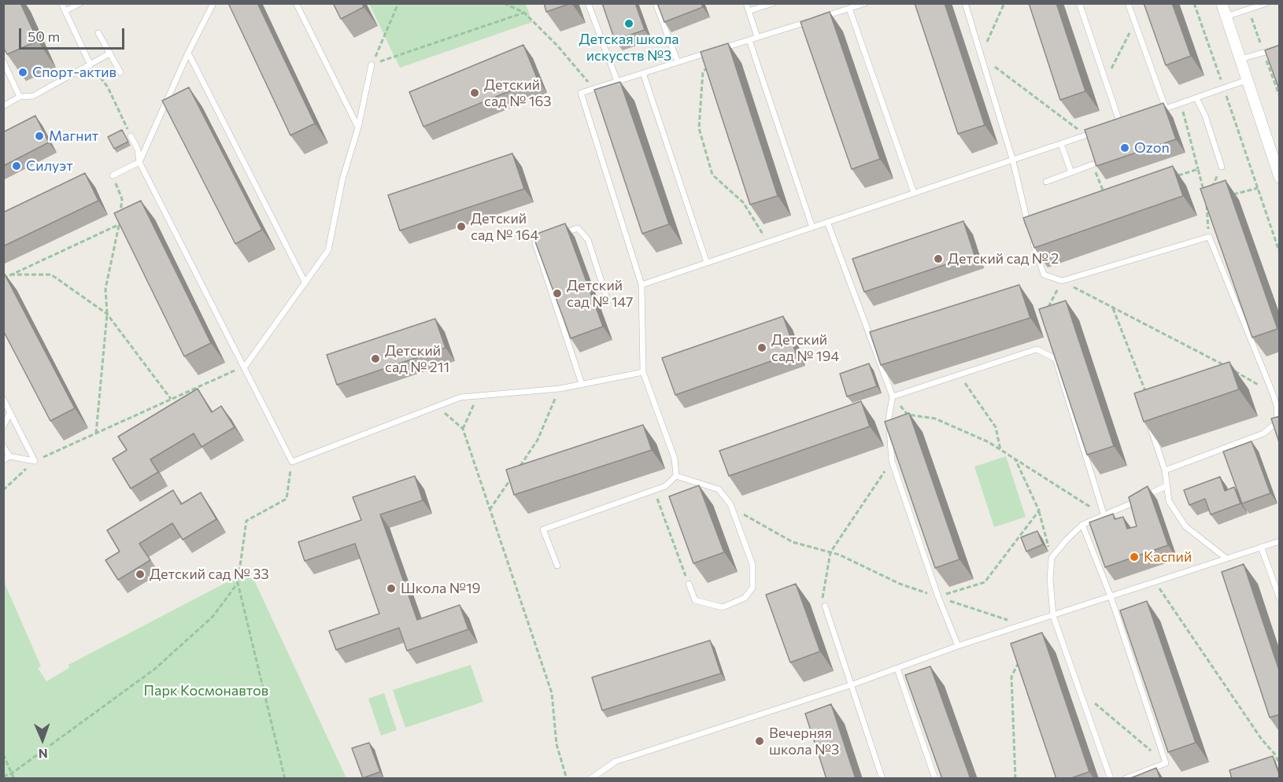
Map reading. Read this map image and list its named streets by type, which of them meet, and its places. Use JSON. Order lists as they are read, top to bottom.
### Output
{
  "parks": ["Парк Космонавтов"],
  "places": [
    "Детская школа искусств №3",
    "Спорт-актив",
    "Детский сад № 163",
    "Магнит",
    "Ozon",
    "Силуэт",
    "Детский сад № 164",
    "Детский сад № 2",
    "Детский сад № 147",
    "Детский сад № 194",
    "Детский сад № 211",
    "Каспий",
    "Детский сад № 33",
    "Школа №19",
    "Вечерняя школа №3"
  ],
  "scale_bar": "50 m",
  "north": "bottom"
}
